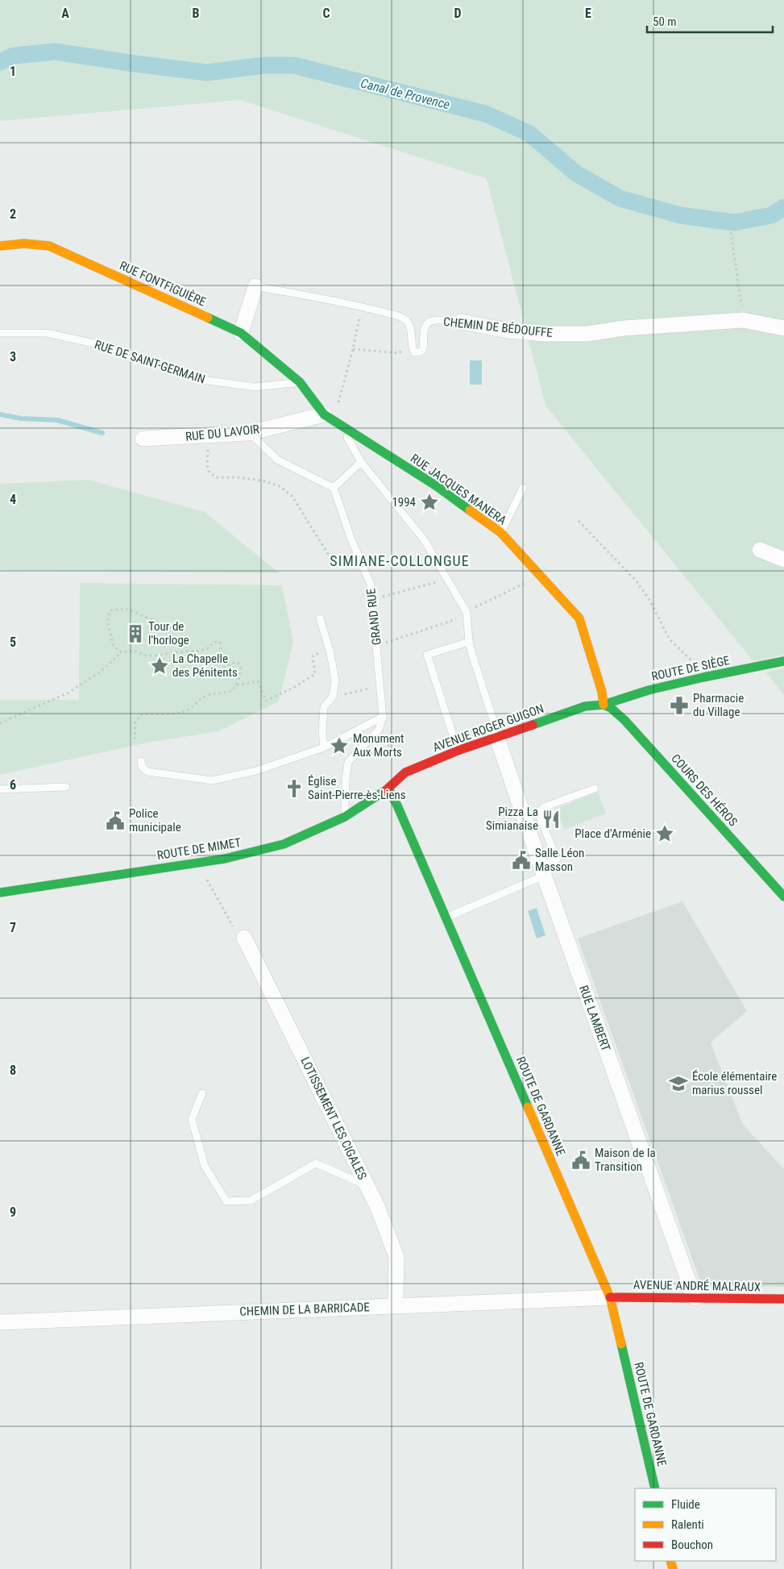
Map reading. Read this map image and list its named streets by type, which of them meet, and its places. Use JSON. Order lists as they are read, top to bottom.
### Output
{
  "streets": {
    "main road": [
      "RUE FONTFIGUIÈRE",
      "RUE JACQUES MANERA",
      "ROUTE DE SIÈGE",
      "AVENUE ROGER GUIGON",
      "COURS DES HÉROS",
      "ROUTE DE MIMET",
      "ROUTE DE GARDANNE",
      "AVENUE ANDRÉ MALRAUX"
    ],
    "street": [
      "CHEMIN DE BÉDOUFFE",
      "RUE DU LAVOIR",
      "RUE LAMBERT",
      "LOTISSEMENT LES CIGALES",
      "CHEMIN DE LA BARRICADE"
    ],
    "lane": ["RUE DE SAINT-GERMAIN", "GRAND RUE"]
  },
  "crossings": [
    ["RUE FONTFIGUIÈRE", "RUE DE SAINT-GERMAIN"],
    ["RUE FONTFIGUIÈRE", "RUE JACQUES MANERA"],
    ["RUE DE SAINT-GERMAIN", "RUE JACQUES MANERA"],
    ["RUE DU LAVOIR", "RUE JACQUES MANERA"],
    ["RUE JACQUES MANERA", "ROUTE DE SIÈGE"],
    ["RUE JACQUES MANERA", "AVENUE ROGER GUIGON"],
    ["RUE JACQUES MANERA", "COURS DES HÉROS"],
    ["GRAND RUE", "ROUTE DE MIMET"],
    ["ROUTE DE SIÈGE", "AVENUE ROGER GUIGON"],
    ["ROUTE DE SIÈGE", "COURS DES HÉROS"],
    ["AVENUE ROGER GUIGON", "COURS DES HÉROS"],
    ["AVENUE ROGER GUIGON", "ROUTE DE MIMET"],
    ["AVENUE ROGER GUIGON", "RUE LAMBERT"],
    ["AVENUE ROGER GUIGON", "ROUTE DE GARDANNE"],
    ["ROUTE DE MIMET", "ROUTE DE GARDANNE"],
    ["RUE LAMBERT", "AVENUE ANDRÉ MALRAUX"],
    ["ROUTE DE GARDANNE", "AVENUE ANDRÉ MALRAUX"],
    ["ROUTE DE GARDANNE", "CHEMIN DE LA BARRICADE"],
    ["LOTISSEMENT LES CIGALES", "CHEMIN DE LA BARRICADE"],
    ["AVENUE ANDRÉ MALRAUX", "CHEMIN DE LA BARRICADE"]
  ],
  "districts": ["SIMIANE-COLLONGUE"],
  "water": ["Canal de Provence"],
  "places": {
    "place": [
      "1994",
      "La Chapelle des Pénitents",
      "Monument Aux Morts",
      "Place d'Arménie"
    ],
    "building": ["Tour de l'horloge"],
    "pharmacy": ["Pharmacie du Village"],
    "church": ["Église Saint-Pierre-ès-Liens"],
    "restaurant": ["Pizza La Simianaise"],
    "public building": ["Police municipale", "Salle Léon Masson", "Maison de la Transition"],
    "school or university": ["École élémentaire marius roussel"]
  },
  "legend": ["Fluide", "Ralenti", "Bouchon"],
  "scale_bar": "50 m",
  "grid": {
    "columns": [
      "A",
      "B",
      "C",
      "D",
      "E"
    ],
    "rows": [
      "1",
      "2",
      "3",
      "4",
      "5",
      "6",
      "7",
      "8",
      "9"
    ]
  }
}
